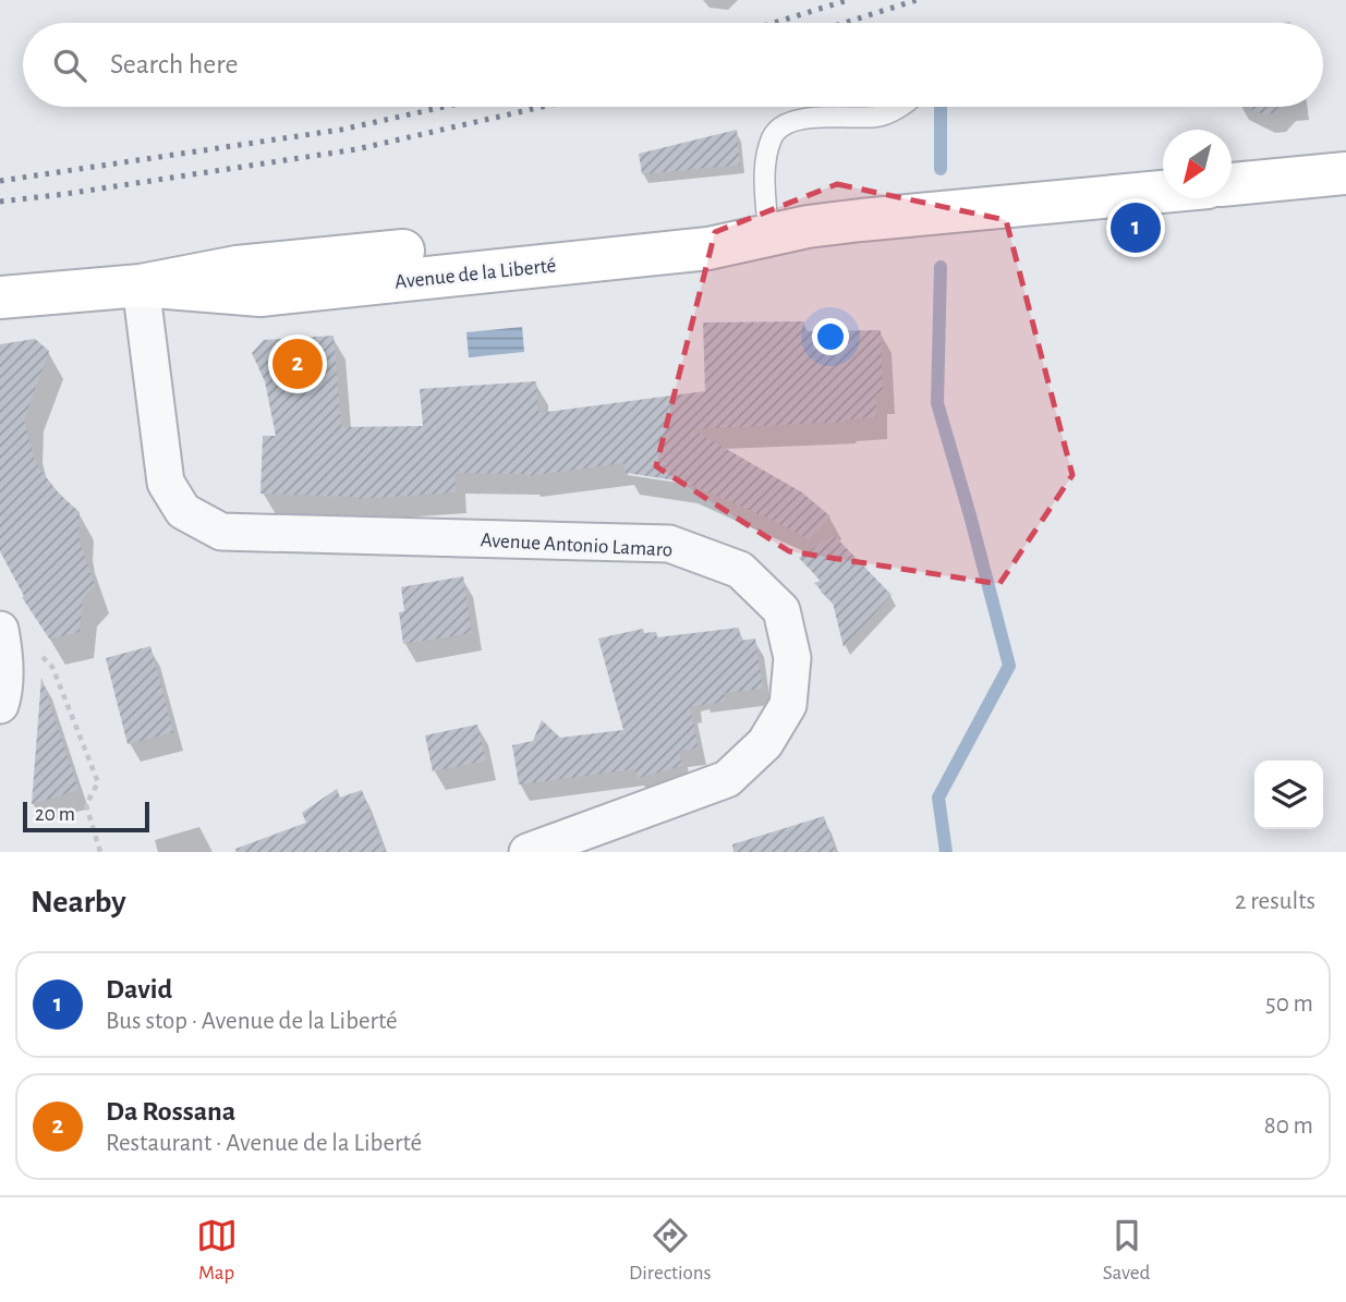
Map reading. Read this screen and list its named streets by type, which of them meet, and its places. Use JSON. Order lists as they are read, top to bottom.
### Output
{
  "streets": {
    "main road": ["Avenue de la Liberté"],
    "street": ["Avenue Antonio Lamaro"]
  },
  "crossings": [
    ["Avenue de la Liberté", "Avenue Antonio Lamaro"]
  ],
  "scale_bar": "20 m",
  "north": "bottom left",
  "page": {
    "search": "Search here",
    "pins": ["1", "2"],
    "scale": "20 m",
    "heading": ["Nearby", "2 results"],
    "list": [
      {
        "mark": "1",
        "name": "David",
        "note": "Bus stop · Avenue de la Liberté",
        "value": "50 m"
      },
      {
        "mark": "2",
        "name": "Da Rossana",
        "note": "Restaurant · Avenue de la Liberté",
        "value": "80 m"
      }
    ],
    "nav": ["Map", "Directions", "Saved"]
  }
}
